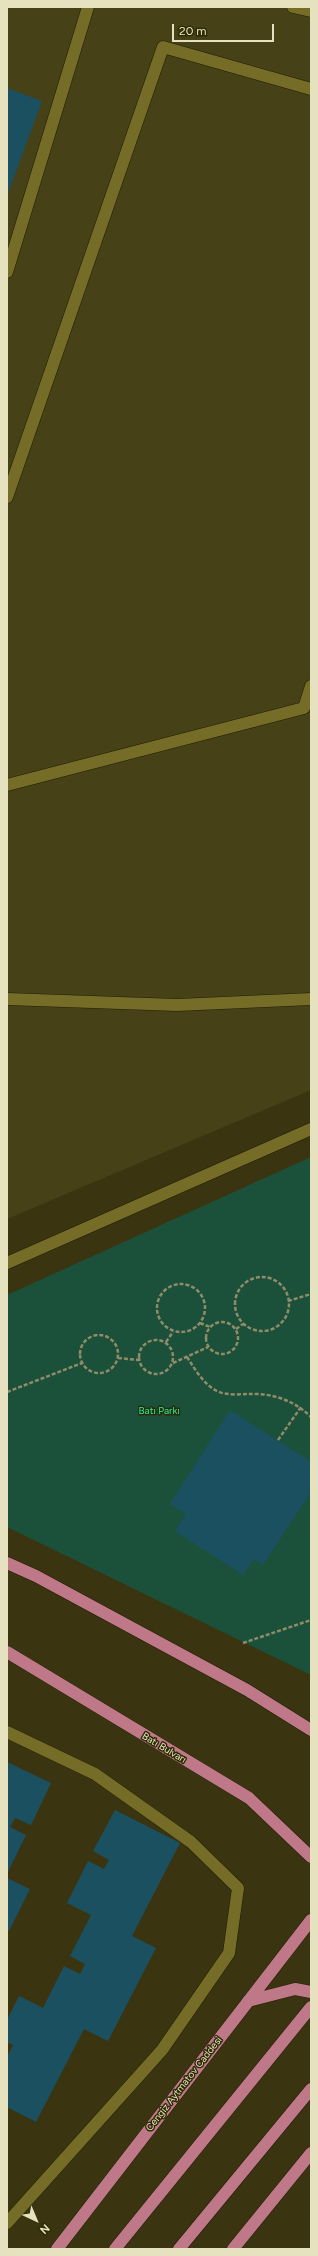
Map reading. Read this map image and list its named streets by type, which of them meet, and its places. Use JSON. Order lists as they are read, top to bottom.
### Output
{
  "streets": {
    "main road": ["Batı Bulvarı", "Cengiz Aytmatov Caddesi"]
  },
  "parks": ["Batı Parkı"],
  "scale_bar": "20 m",
  "north": "bottom right"
}
